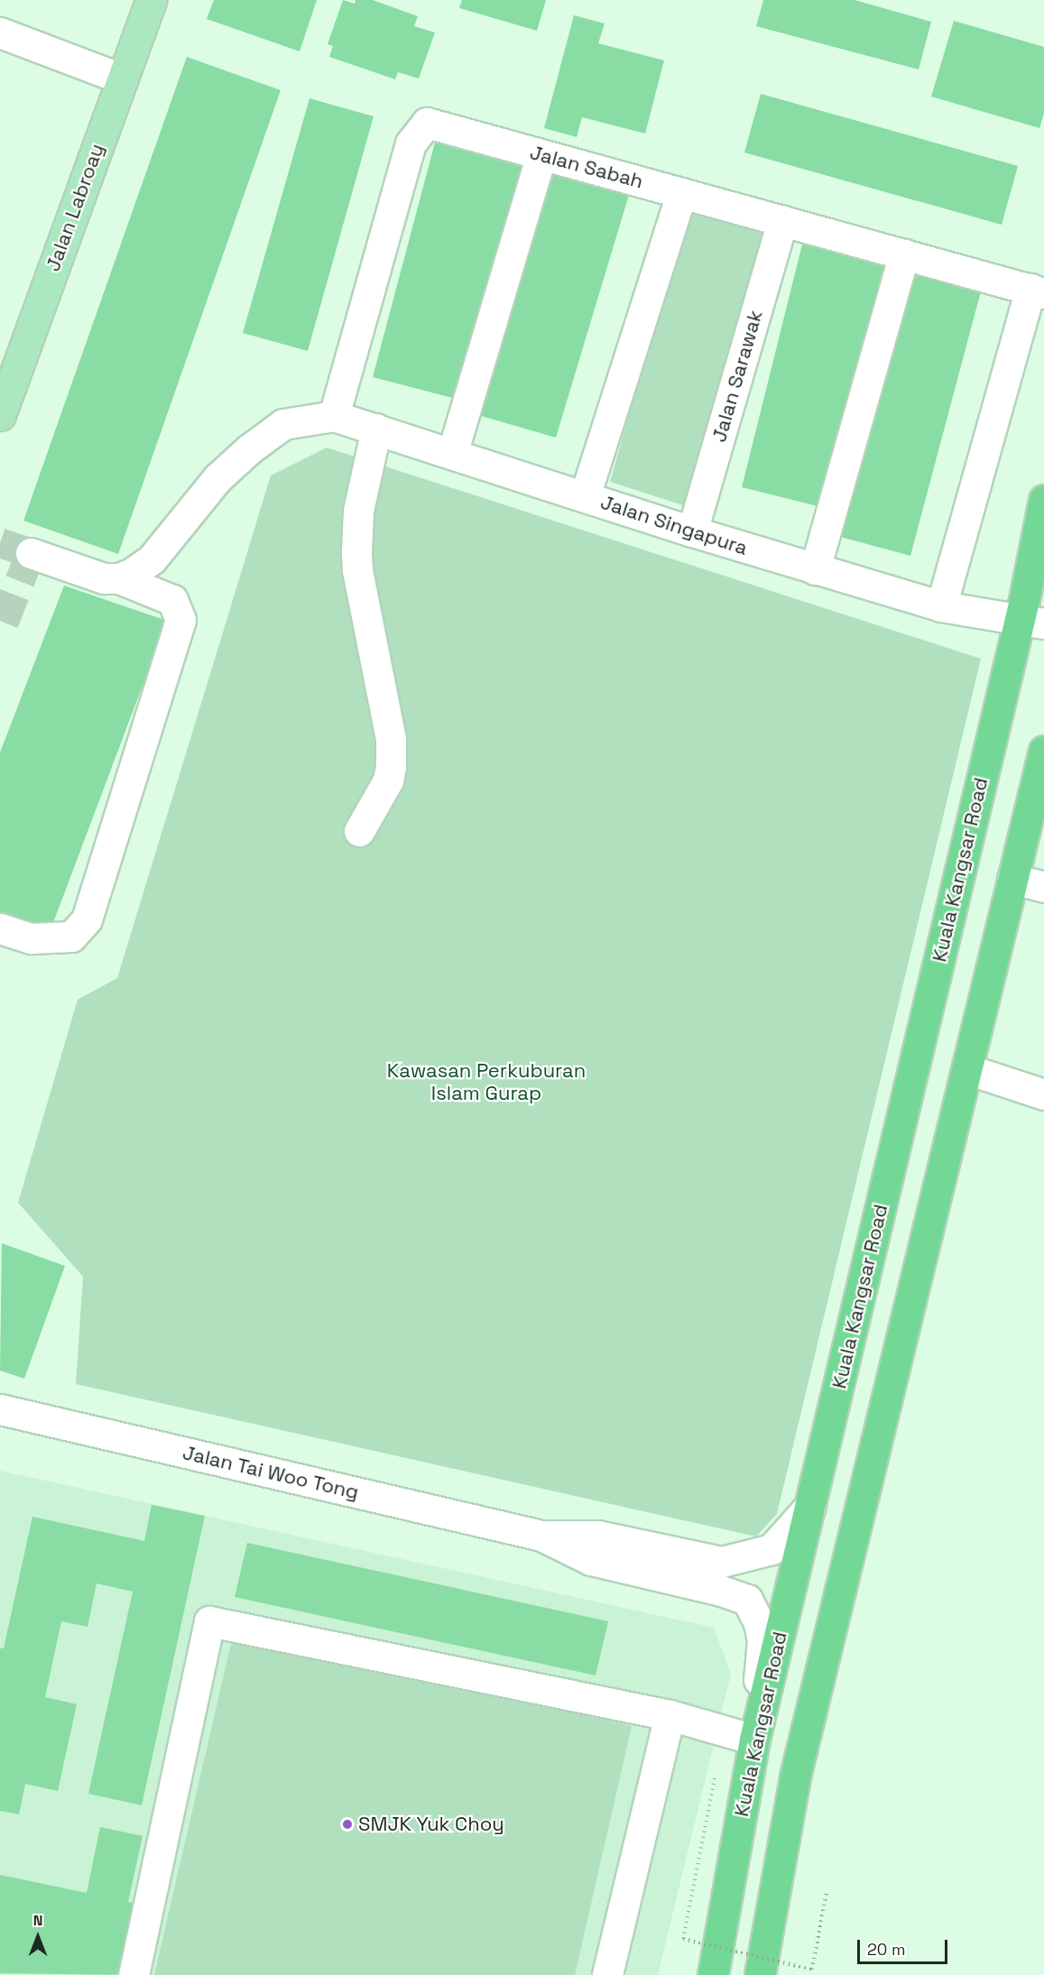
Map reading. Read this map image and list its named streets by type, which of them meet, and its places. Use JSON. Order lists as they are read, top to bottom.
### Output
{
  "streets": {
    "highway": ["Kuala Kangsar Road"],
    "main road": ["Jalan Labroay"],
    "street": [
      "Jalan Sabah",
      "Jalan Sarawak",
      "Jalan Singapura",
      "Jalan Tai Woo Tong"
    ]
  },
  "crossings": [
    ["Jalan Sabah", "Jalan Sarawak"],
    ["Jalan Sabah", "Jalan Singapura"],
    ["Jalan Sarawak", "Jalan Singapura"],
    ["Jalan Singapura", "Kuala Kangsar Road"],
    ["Kuala Kangsar Road", "Jalan Tai Woo Tong"]
  ],
  "parks": ["Kawasan Perkuburan Islam Gurap"],
  "places": ["SMJK Yuk Choy"],
  "scale_bar": "20 m",
  "north": "top"
}
